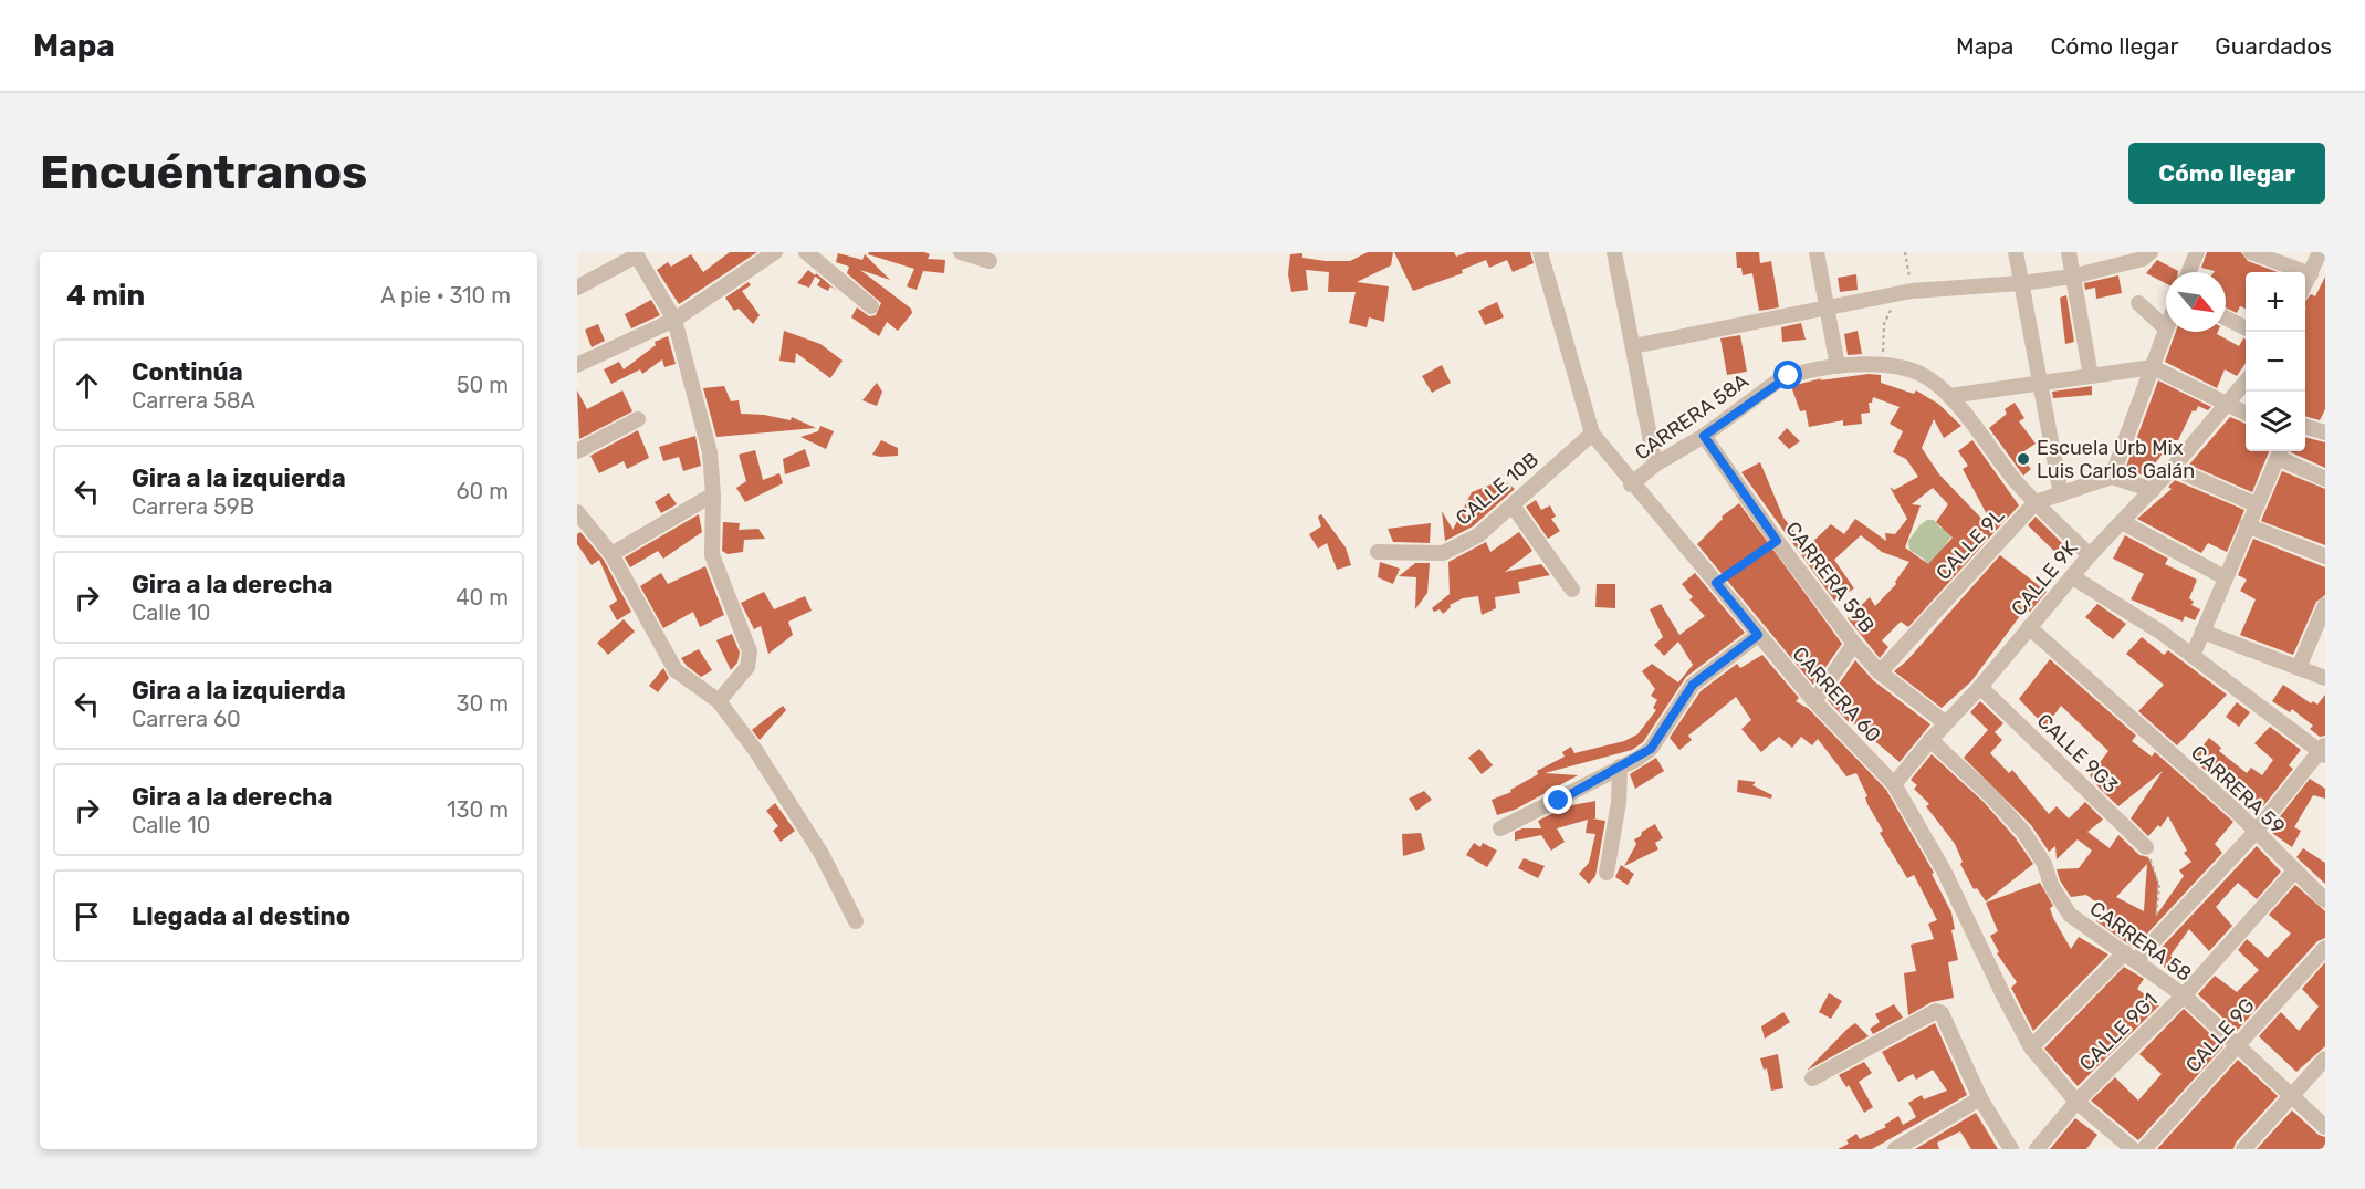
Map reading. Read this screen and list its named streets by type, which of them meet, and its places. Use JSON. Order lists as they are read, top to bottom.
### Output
{
  "streets": {
    "street": [
      "CARRERA 58A",
      "CALLE 10B",
      "CALLE 9L",
      "CARRERA 59B",
      "CALLE 9K",
      "CARRERA 60",
      "CALLE 9G3",
      "CARRERA 59",
      "CARRERA 58",
      "CALLE 9G1",
      "CALLE 9G"
    ]
  },
  "crossings": [
    ["CARRERA 58A", "CALLE 9L"],
    ["CARRERA 58A", "CARRERA 59B"],
    ["CARRERA 58A", "CALLE 9K"],
    ["CARRERA 58A", "CARRERA 60"],
    ["CALLE 10B", "CARRERA 60"],
    ["CALLE 9L", "CARRERA 59B"],
    ["CARRERA 59B", "CALLE 9K"],
    ["CALLE 9K", "CARRERA 60"],
    ["CALLE 9K", "CALLE 9G3"],
    ["CALLE 9K", "CARRERA 59"],
    ["CALLE 9K", "CARRERA 58"],
    ["CARRERA 60", "CALLE 9G1"],
    ["CARRERA 59", "CALLE 9G1"],
    ["CARRERA 58", "CALLE 9G1"],
    ["CARRERA 58", "CALLE 9G"]
  ],
  "places": ["Escuela Urb Mix Luis Carlos Galán"],
  "north": "bottom right",
  "page": {
    "header": "Mapa",
    "nav": ["Mapa", "Cómo llegar", "Guardados"],
    "buttons": "Cómo llegar",
    "title": "Encuéntranos",
    "heading": ["4 min", "A pie · 310 m"],
    "map_buttons": ["+", "−"],
    "list": [
      ["Continúa", "Carrera 58A", "50 m"],
      ["Gira a la izquierda", "Carrera 59B", "60 m"],
      ["Gira a la derecha", "Calle 10", "40 m"],
      ["Gira a la izquierda", "Carrera 60", "30 m"],
      ["Gira a la derecha", "Calle 10", "130 m"],
      "Llegada al destino"
    ]
  }
}
